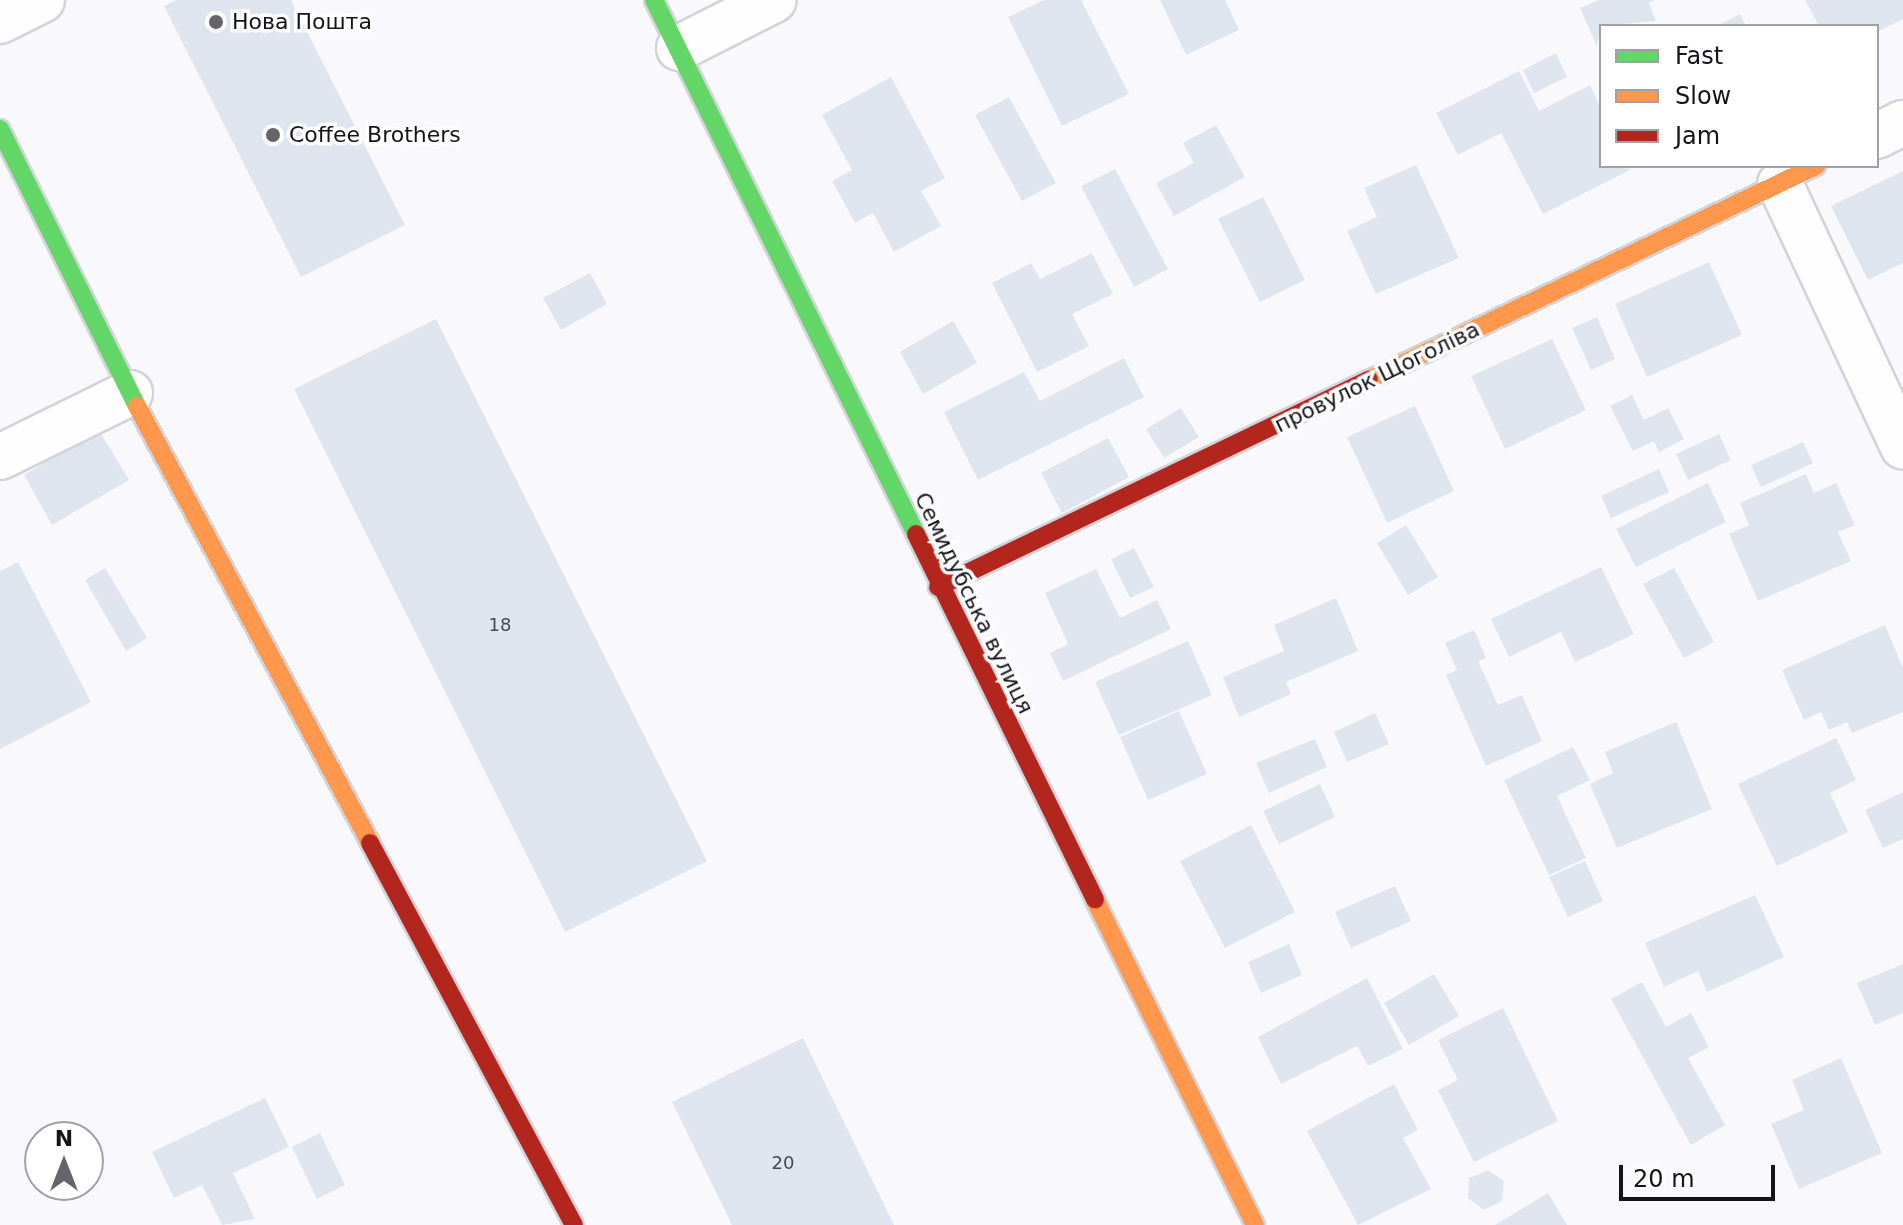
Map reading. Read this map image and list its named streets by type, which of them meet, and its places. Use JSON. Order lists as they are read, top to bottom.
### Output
{
  "streets": {
    "street": ["провулок Щоголіва", "Семидубська вулиця"]
  },
  "crossings": [
    ["провулок Щоголіва", "Семидубська вулиця"]
  ],
  "places": ["Нова Пошта", "Coffee Brothers"],
  "house_numbers": ["18", "20"],
  "legend": ["Fast", "Slow", "Jam"],
  "scale_bar": "20 m",
  "north": "top"
}
